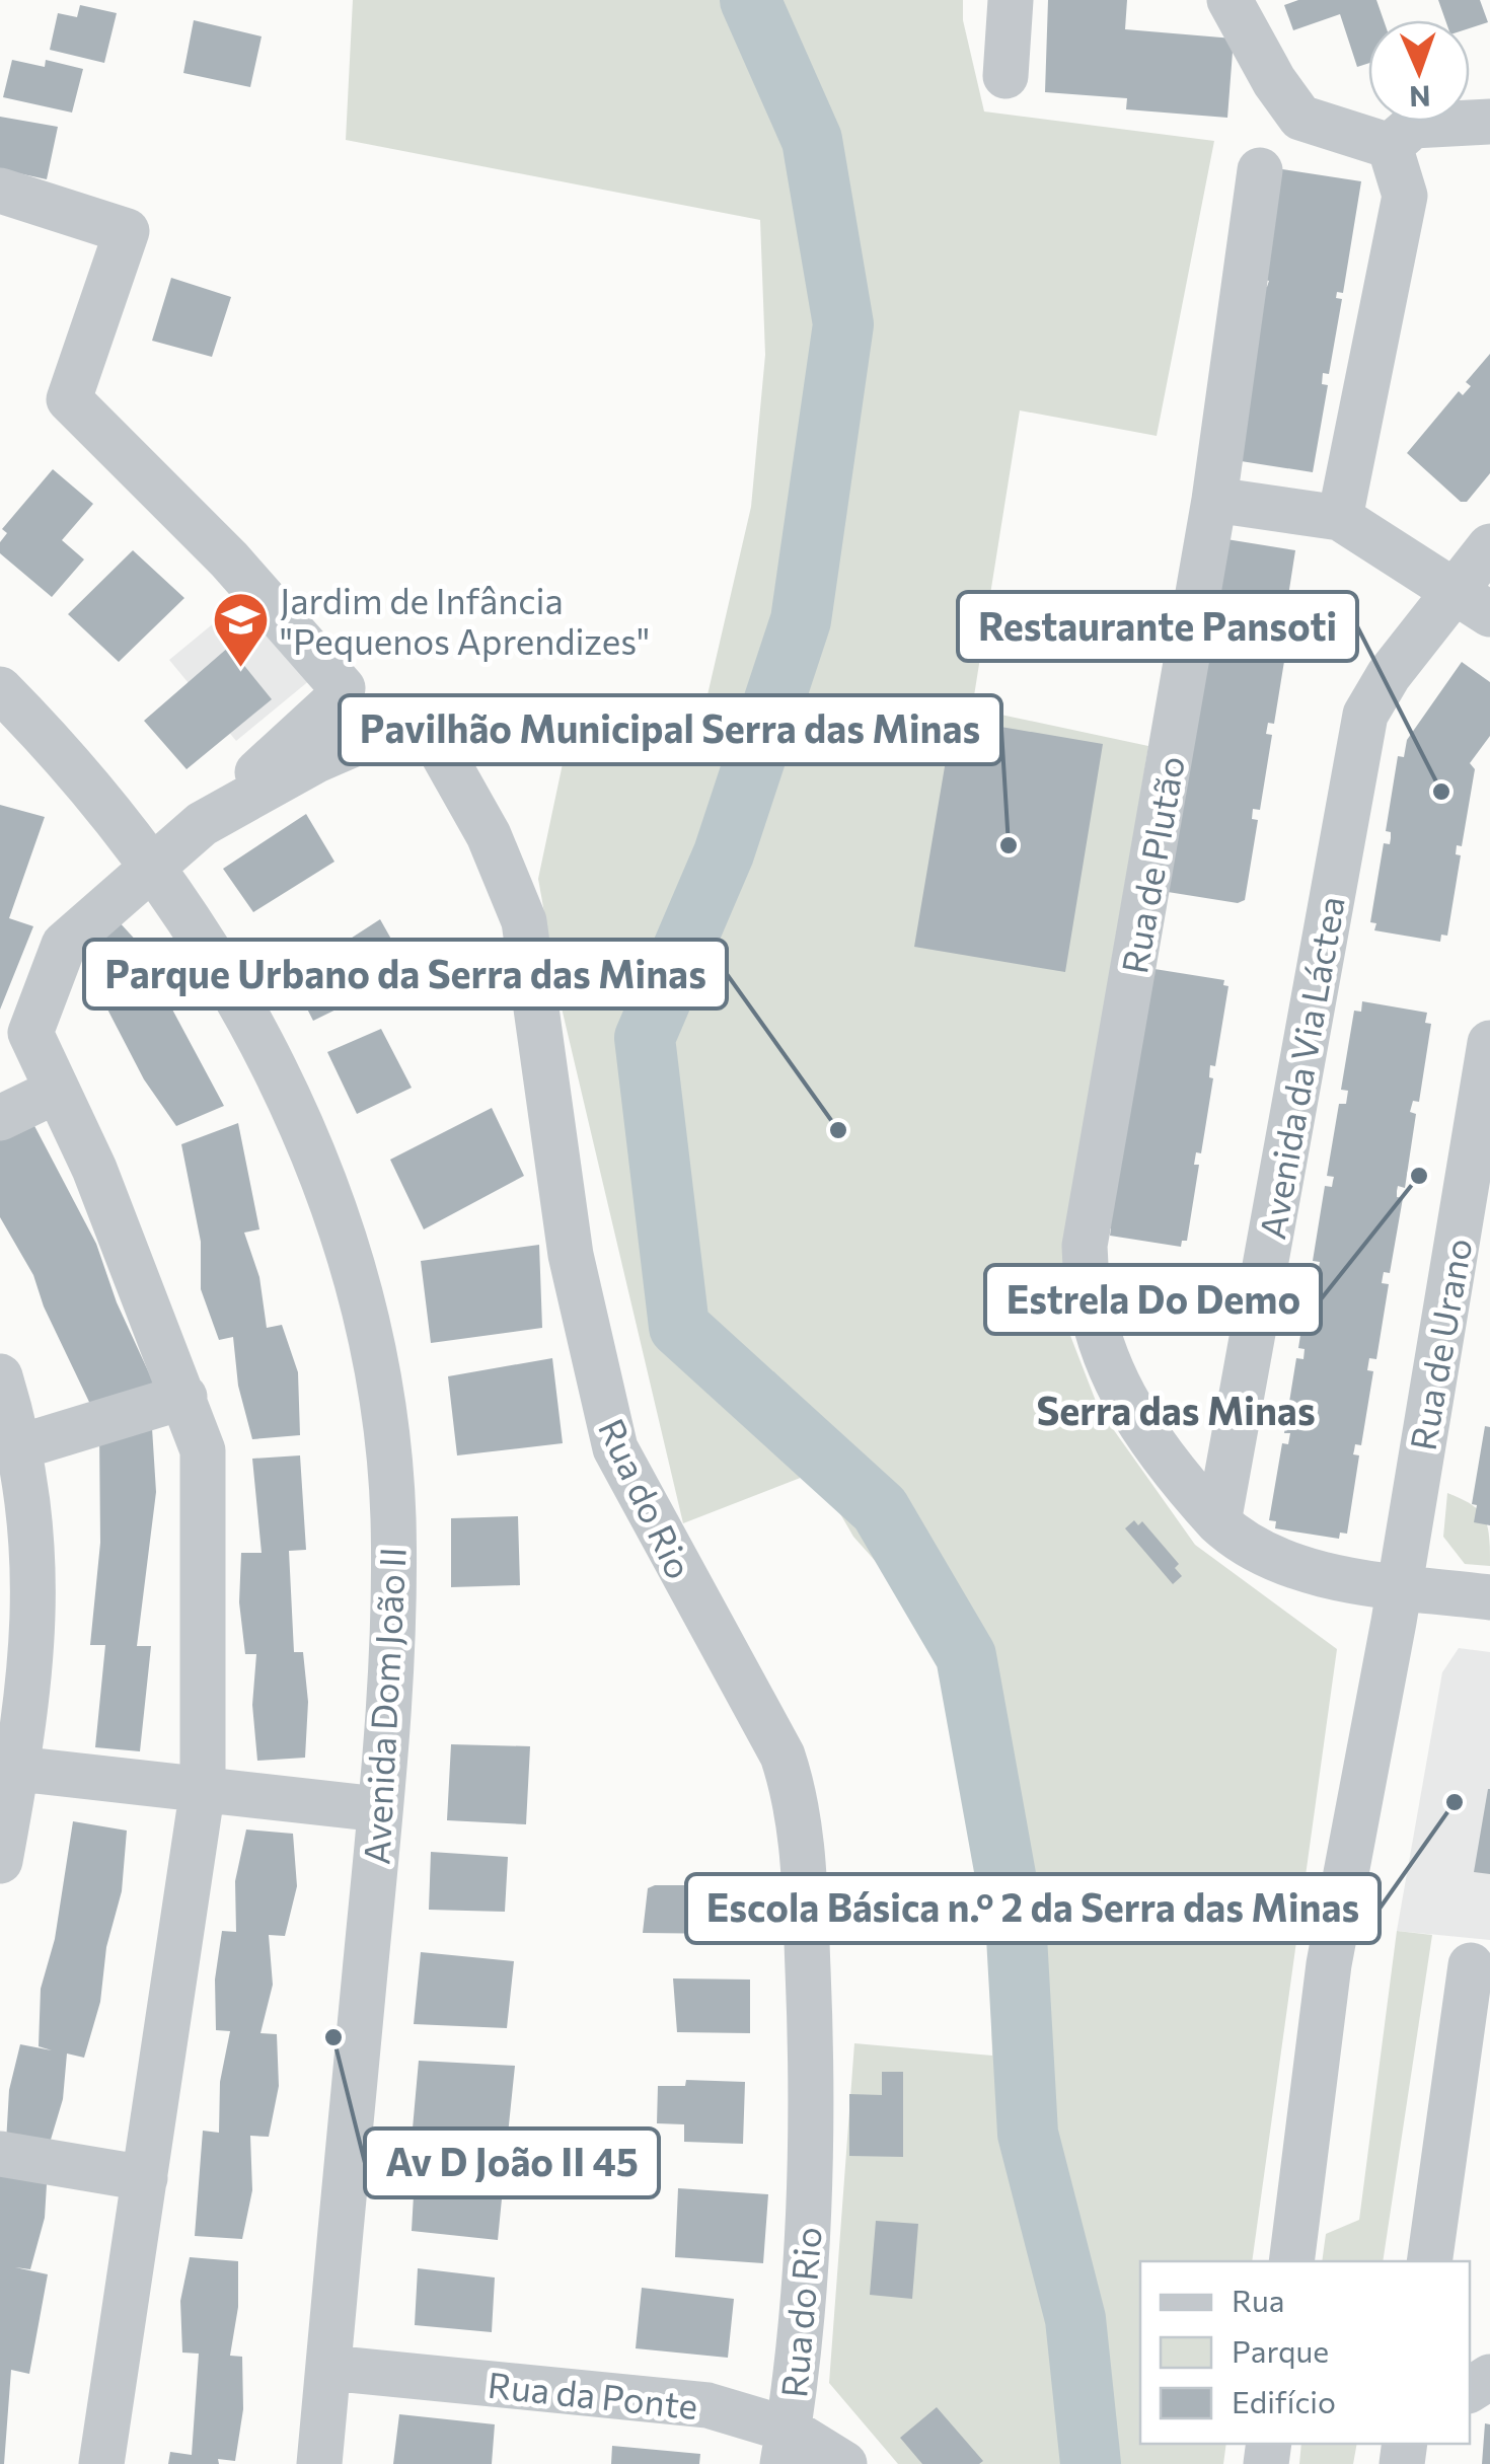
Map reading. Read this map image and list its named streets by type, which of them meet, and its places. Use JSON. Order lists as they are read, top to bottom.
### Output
{
  "streets": {
    "street": [
      "Rua de Plutão",
      "Avenida da Via Láctea",
      "Rua de Urano",
      "Rua do Rio",
      "Avenida Dom João II",
      "Rua da Ponte"
    ]
  },
  "crossings": [
    ["Rua de Plutão", "Avenida da Via Láctea"],
    ["Rua do Rio", "Avenida Dom João II"],
    ["Rua do Rio", "Rua da Ponte"],
    ["Avenida Dom João II", "Rua da Ponte"]
  ],
  "districts": ["Serra das Minas"],
  "places": {
    "school or university": ["Jardim de Infância \"Pequenos Aprendizes\""],
    "other": [
      "Restaurante Pansoti",
      "Pavilhão Municipal Serra das Minas",
      "Parque Urbano da Serra das Minas",
      "Estrela Do Demo",
      "Escola Básica n.º 2 da Serra das Minas",
      "Av D João II 45"
    ]
  },
  "legend": ["Rua", "Parque", "Edifício"],
  "north": "bottom"
}
